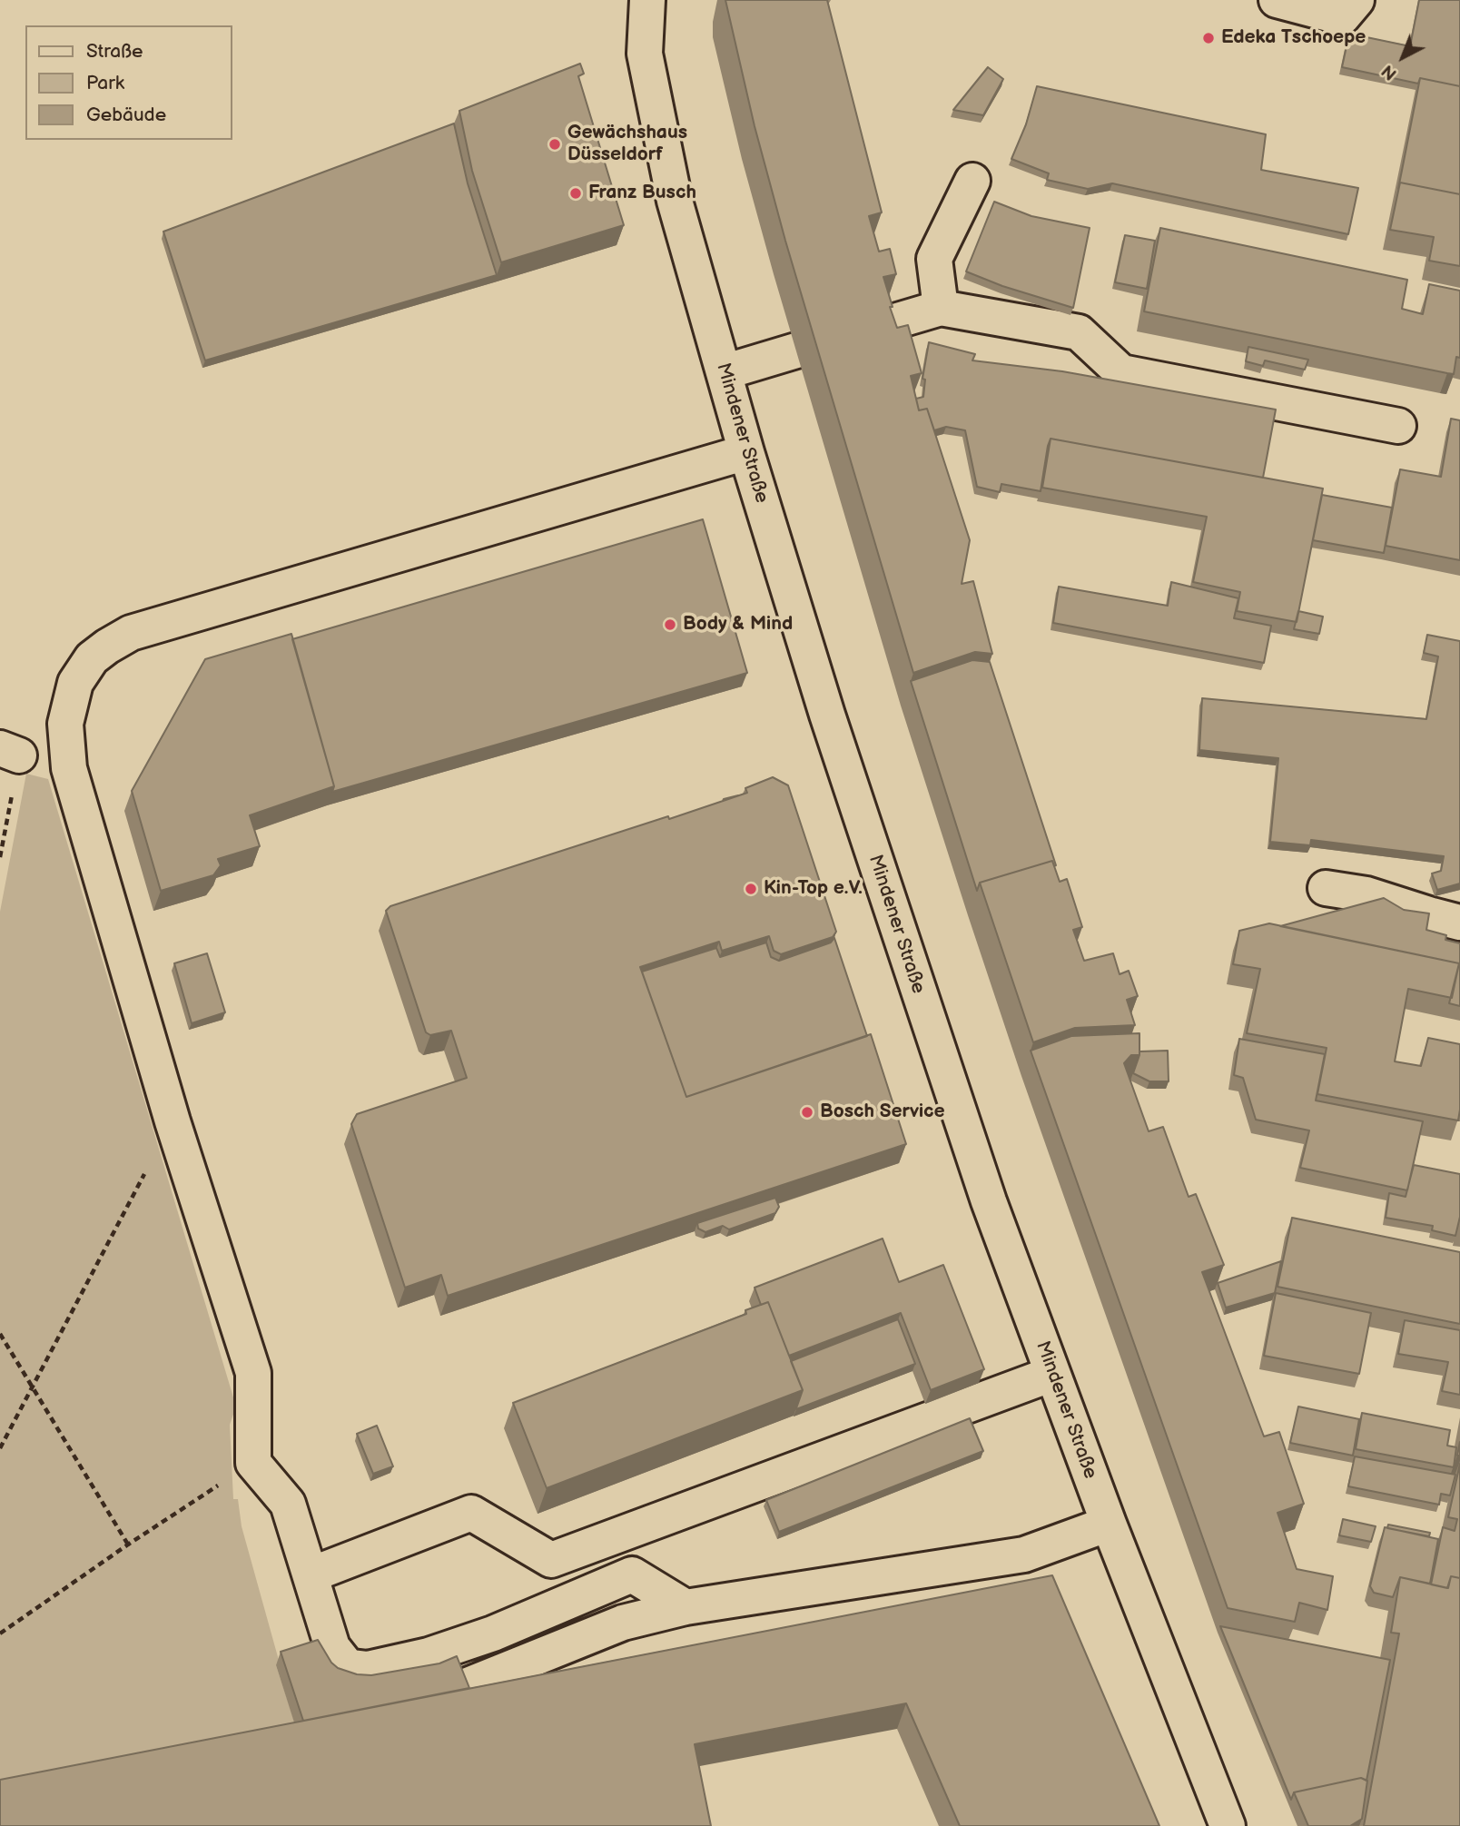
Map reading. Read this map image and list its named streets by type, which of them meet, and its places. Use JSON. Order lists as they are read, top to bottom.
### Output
{
  "streets": {
    "street": ["Mindener Straße"]
  },
  "places": [
    "Edeka Tschoepe",
    "Gewächshaus Düsseldorf",
    "Franz Busch",
    "Body & Mind",
    "Kin-Top e.V.",
    "Bosch Service"
  ],
  "legend": ["Straße", "Park", "Gebäude"],
  "north": "bottom left"
}
